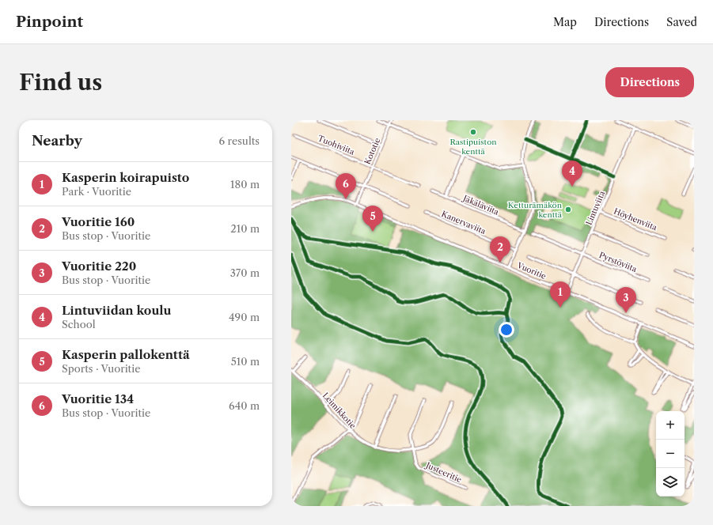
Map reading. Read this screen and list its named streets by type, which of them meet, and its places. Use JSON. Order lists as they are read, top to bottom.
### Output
{
  "streets": {
    "street": [
      "Tuohiviita",
      "Kototie",
      "Jäkäläviita",
      "Lintuviita",
      "Höyhenviita",
      "Kanervaviita",
      "Pyrstöviita",
      "Vuoritie",
      "Leimikkotie",
      "Justeeritie"
    ]
  },
  "crossings": [
    ["Tuohiviita", "Kototie"],
    ["Kototie", "Vuoritie"],
    ["Lintuviita", "Höyhenviita"],
    ["Lintuviita", "Pyrstöviita"],
    ["Lintuviita", "Vuoritie"],
    ["Leimikkotie", "Justeeritie"]
  ],
  "places": ["Rastipuiston kenttä", "Ketturämäkön kenttä"],
  "page": {
    "header": "Pinpoint",
    "nav": ["Map", "Directions", "Saved"],
    "buttons": "Directions",
    "title": "Find us",
    "heading": ["Nearby", "6 results"],
    "pins": [
      "4",
      "6",
      "5",
      "2",
      "1",
      "3"
    ],
    "list": [
      {
        "mark": "1",
        "name": "Kasperin koirapuisto",
        "note": "Park · Vuoritie",
        "value": "180 m"
      },
      {
        "mark": "2",
        "name": "Vuoritie 160",
        "note": "Bus stop · Vuoritie",
        "value": "210 m"
      },
      {
        "mark": "3",
        "name": "Vuoritie 220",
        "note": "Bus stop · Vuoritie",
        "value": "370 m"
      },
      {
        "mark": "4",
        "name": "Lintuviidan koulu",
        "note": "School",
        "value": "490 m"
      },
      {
        "mark": "5",
        "name": "Kasperin pallokenttä",
        "note": "Sports · Vuoritie",
        "value": "510 m"
      },
      {
        "mark": "6",
        "name": "Vuoritie 134",
        "note": "Bus stop · Vuoritie",
        "value": "640 m"
      }
    ],
    "map_buttons": ["+", "−"]
  }
}
